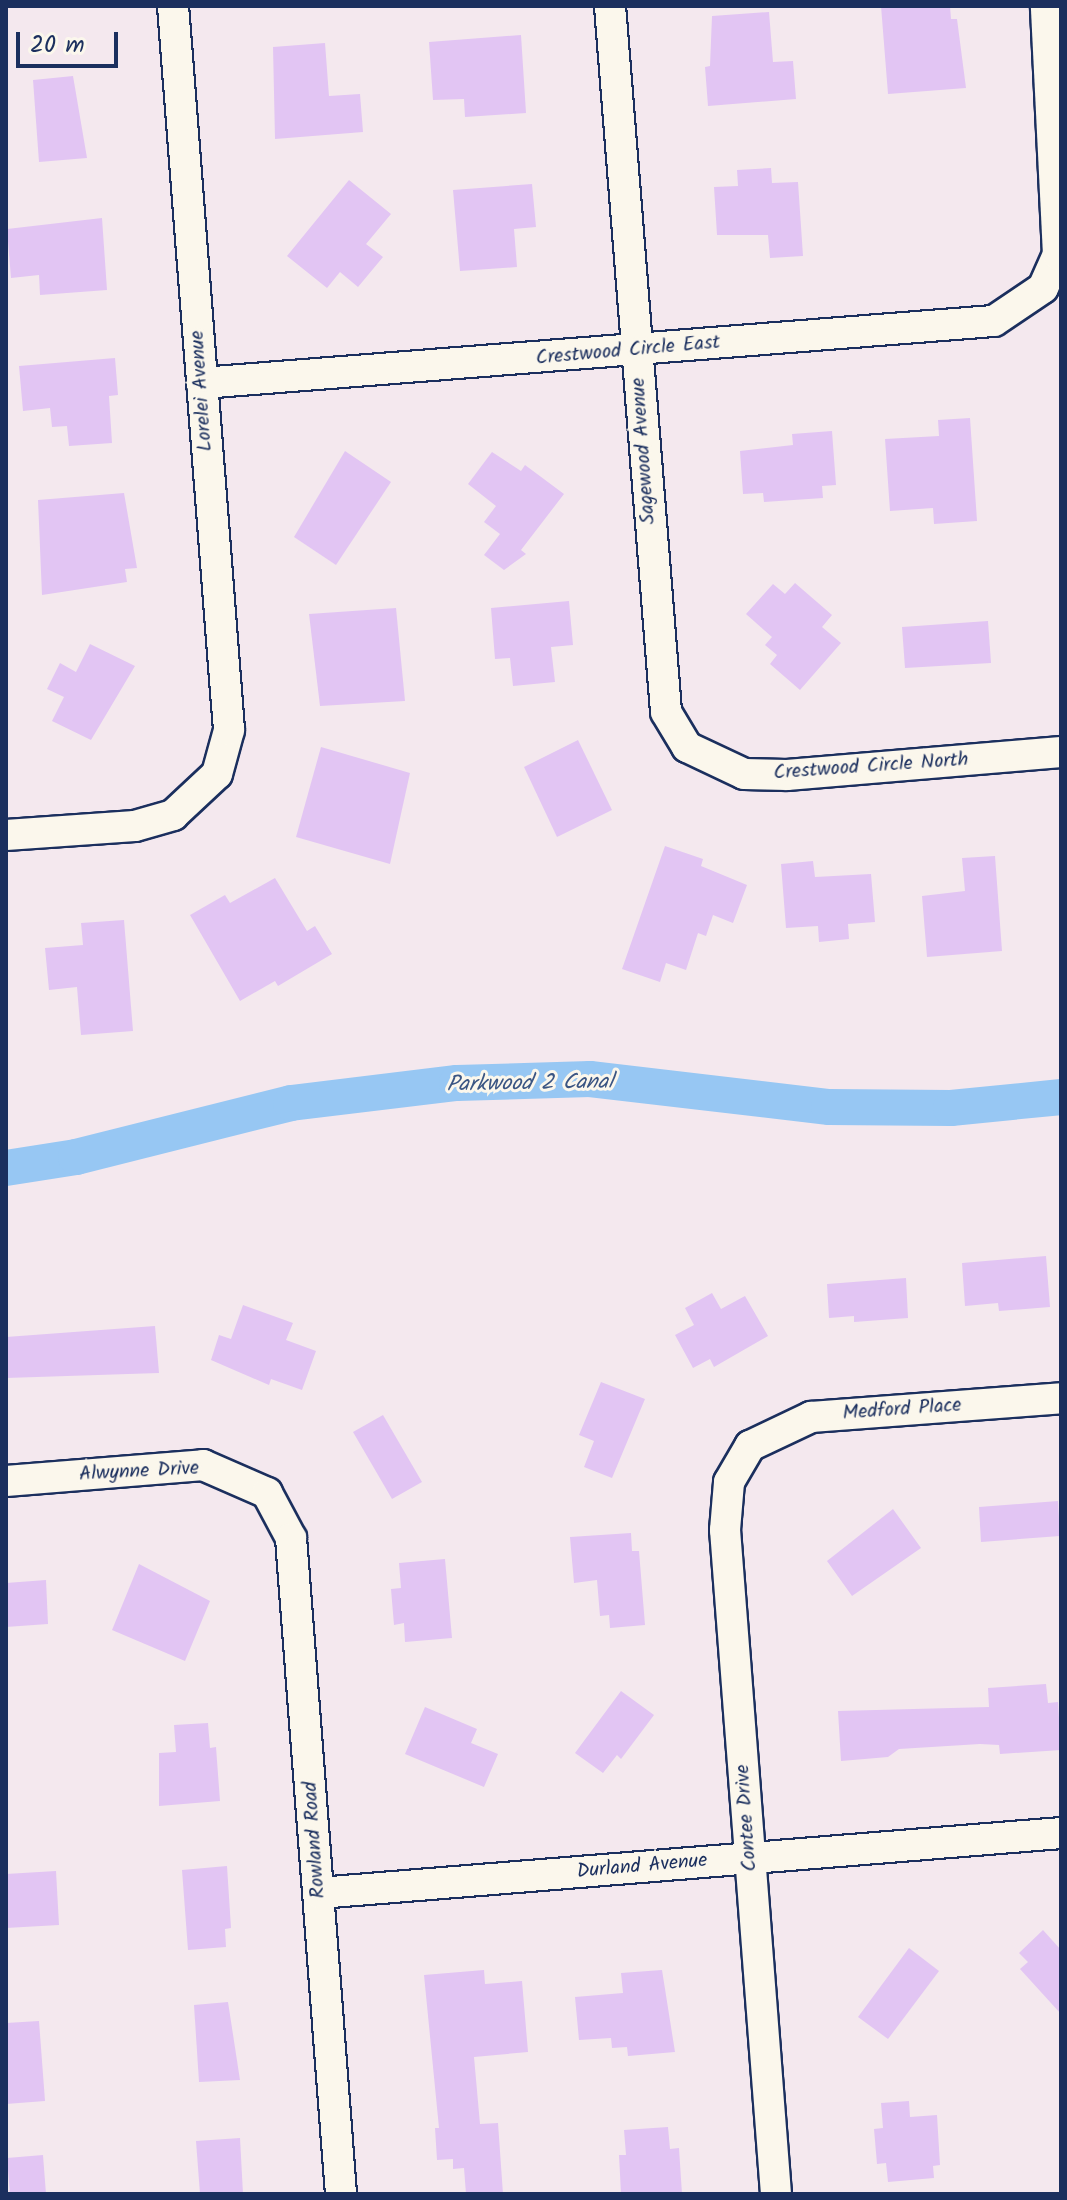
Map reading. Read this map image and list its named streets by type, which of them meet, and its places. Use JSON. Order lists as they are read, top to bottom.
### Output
{
  "streets": {
    "street": [
      "Crestwood Circle East",
      "Lorelei Avenue",
      "Sagewood Avenue",
      "Crestwood Circle North",
      "Medford Place",
      "Alwynne Drive",
      "Contee Drive",
      "Rowland Road",
      "Durland Avenue"
    ]
  },
  "crossings": [
    ["Crestwood Circle East", "Lorelei Avenue"],
    ["Crestwood Circle East", "Sagewood Avenue"],
    ["Sagewood Avenue", "Crestwood Circle North"],
    ["Medford Place", "Contee Drive"],
    ["Alwynne Drive", "Rowland Road"],
    ["Contee Drive", "Durland Avenue"],
    ["Rowland Road", "Durland Avenue"]
  ],
  "water": ["Parkwood 2 Canal"],
  "scale_bar": "20 m"
}
